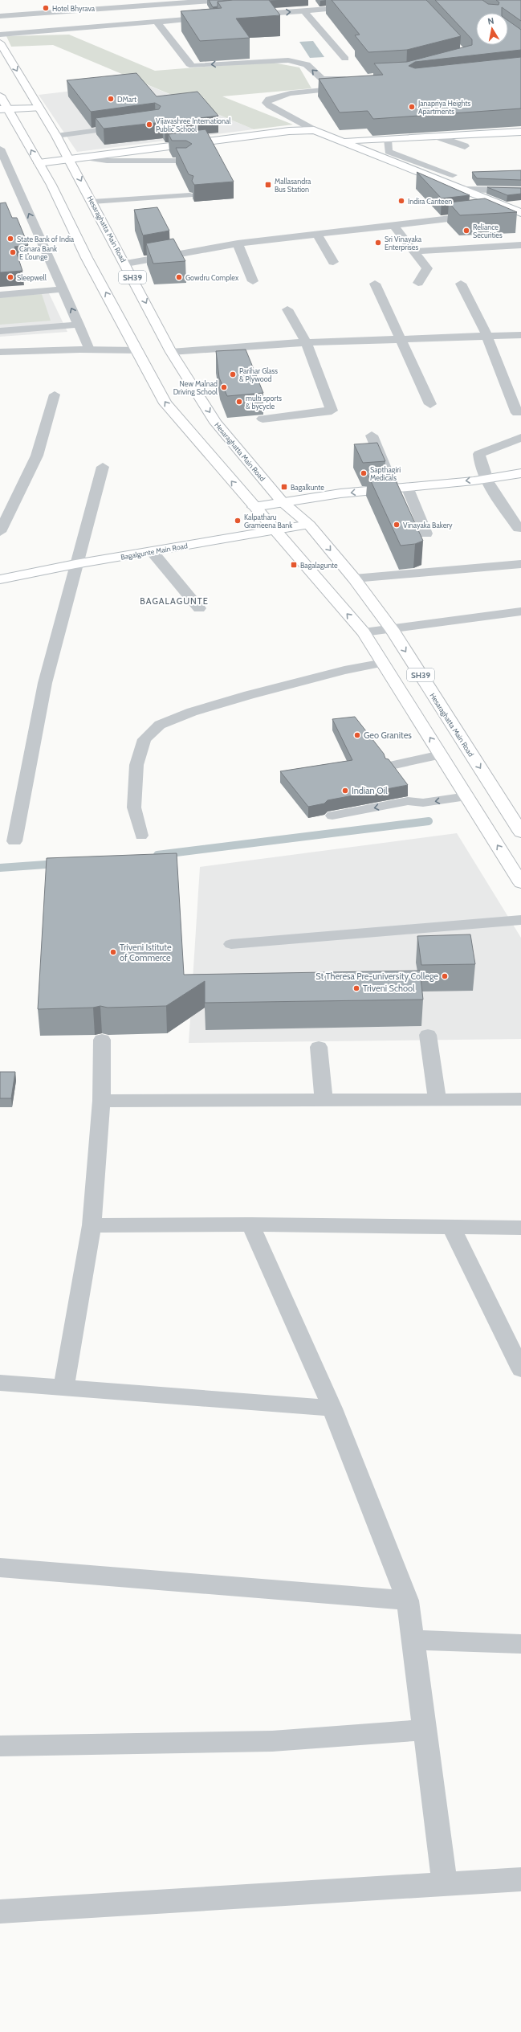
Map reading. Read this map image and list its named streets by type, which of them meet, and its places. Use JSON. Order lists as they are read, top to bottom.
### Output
{
  "streets": {
    "main road": ["Hesaraghatta Main Road", "SH39", "Bagalgunte Main Road"]
  },
  "crossings": [
    ["Hesaraghatta Main Road", "Bagalgunte Main Road"]
  ],
  "districts": ["BAGALAGUNTE"],
  "places": {
    "other": [
      "Hotel Bhyrava",
      "DMart",
      "Janapriya Heights Apartments",
      "Vijayashree International Public School",
      "Indira Canteen",
      "Reliance Securities",
      "State Bank of India",
      "Sri Vinayaka Enterprises",
      "Canara Bank E Lounge",
      "Sleepwell",
      "Gowdru Complex",
      "Parihar Glass & Plywood",
      "New Malnad Driving School",
      "multi sports & bycycle",
      "Sapthagiri Medicals",
      "Kalpatharu Grameena Bank",
      "Vinayaka Bakery",
      "Geo Granites",
      "Indian Oil",
      "Triveni Istitute of Commerce",
      "St Theresa Pre-university College",
      "Triveni School"
    ],
    "transit": ["Mallasandra Bus Station", "Bagalkunte", "Bagalagunte"]
  },
  "north": "top"
}
